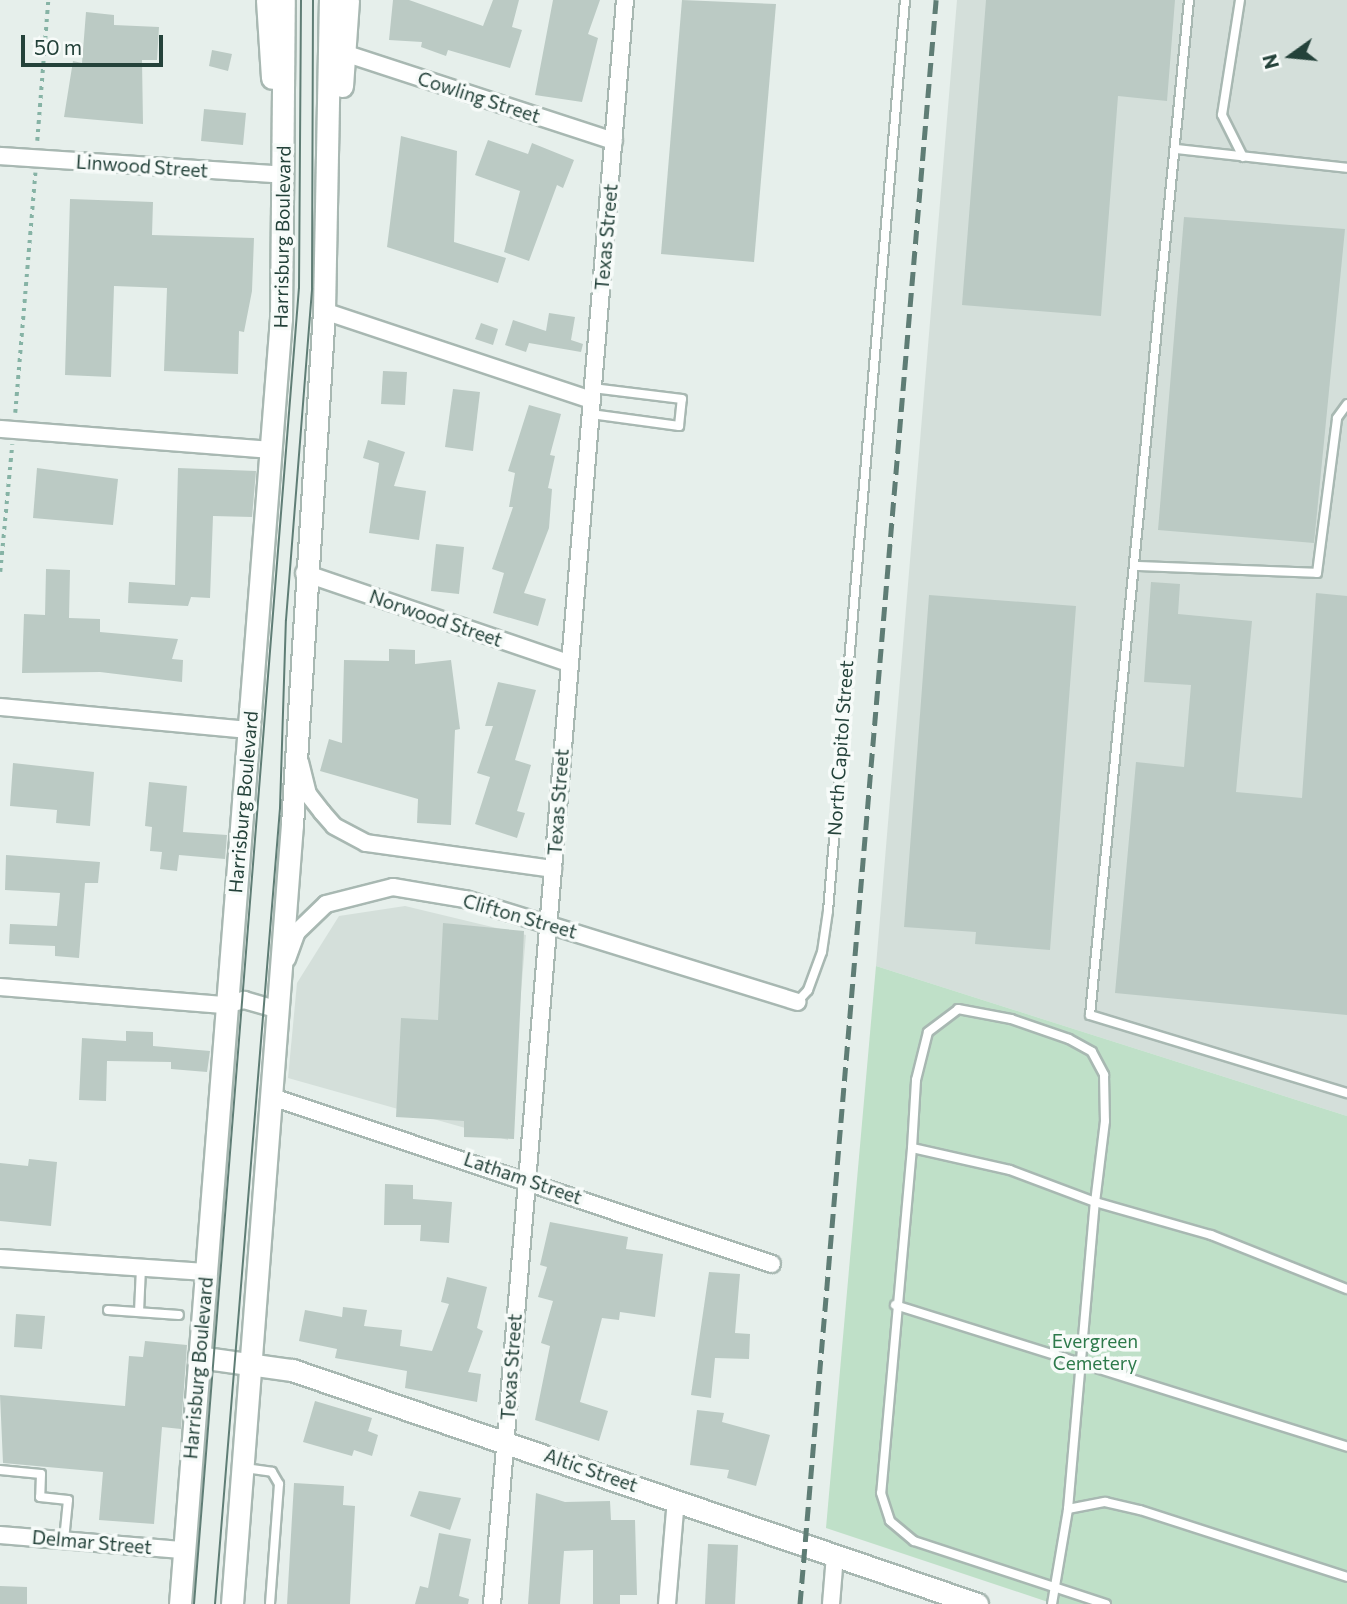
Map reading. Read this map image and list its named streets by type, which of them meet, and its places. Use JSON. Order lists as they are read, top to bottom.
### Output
{
  "streets": {
    "main road": ["Harrisburg Boulevard", "Altic Street"],
    "street": [
      "Cowling Street",
      "Linwood Street",
      "Texas Street",
      "Norwood Street",
      "Clifton Street",
      "Latham Street",
      "Delmar Street"
    ],
    "lane": ["North Capitol Street"]
  },
  "crossings": [
    ["Cowling Street", "Texas Street"],
    ["Linwood Street", "Harrisburg Boulevard"],
    ["Harrisburg Boulevard", "Altic Street"],
    ["Harrisburg Boulevard", "Delmar Street"],
    ["Texas Street", "Norwood Street"],
    ["Texas Street", "Clifton Street"],
    ["Texas Street", "Latham Street"],
    ["Texas Street", "Altic Street"],
    ["North Capitol Street", "Clifton Street"]
  ],
  "parks": ["Evergreen Cemetery"],
  "scale_bar": "50 m",
  "north": "left"
}
